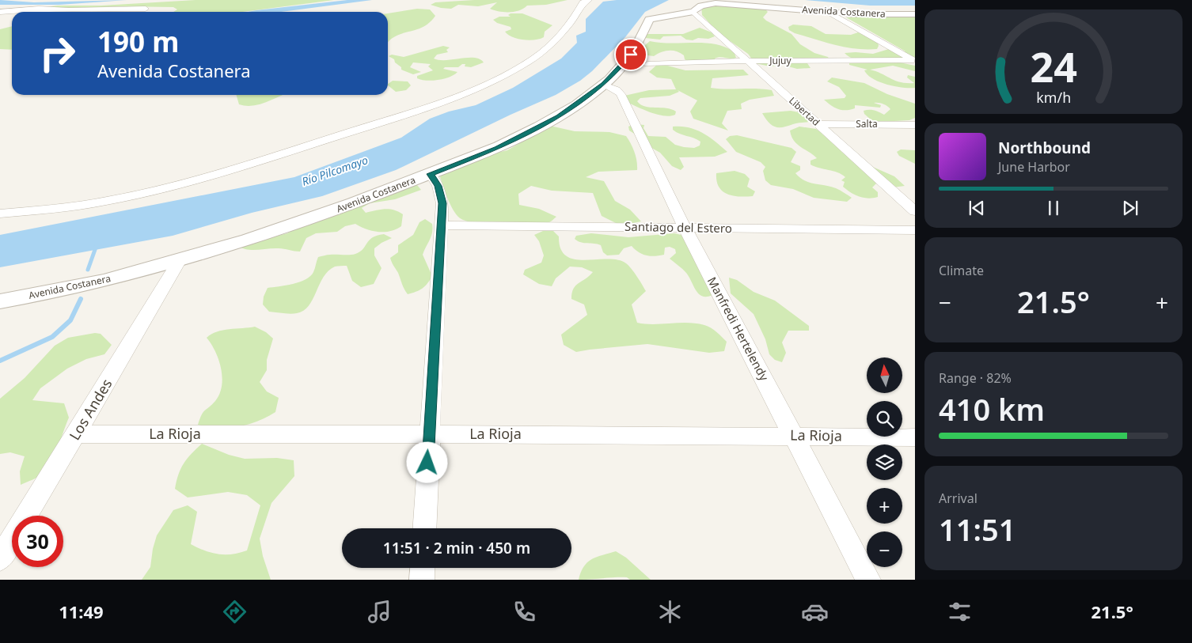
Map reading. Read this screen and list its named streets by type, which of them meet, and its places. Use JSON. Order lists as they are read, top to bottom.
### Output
{
  "streets": {
    "street": [
      "Avenida Costanera",
      "Jujuy",
      "Libertad",
      "Salta",
      "Santiago del Estero",
      "Manfredi Hertelendy",
      "Los Andes",
      "La Rioja"
    ]
  },
  "crossings": [
    ["Avenida Costanera", "Libertad"],
    ["Avenida Costanera", "Manfredi Hertelendy"],
    ["Avenida Costanera", "Los Andes"],
    ["Jujuy", "Libertad"],
    ["Libertad", "Salta"],
    ["Santiago del Estero", "Manfredi Hertelendy"],
    ["Manfredi Hertelendy", "La Rioja"],
    ["Los Andes", "La Rioja"]
  ],
  "water": ["Río Pilcomayo"],
  "north": "top",
  "page": {
    "turn": ["190 m", "Avenida Costanera"],
    "song": ["Northbound", "June Harbor"],
    "tile": [
      "Climate",
      ["Range · 82%", "410 km"],
      ["Arrival", "11:51"]
    ],
    "heat": ["−", "21.5°", "+"],
    "map_buttons": ["+", "−"],
    "limit": "30",
    "trip": "11:51 · 2 min · 450 m",
    "tabs": ["11:49", "21.5°"],
    "gauge": ["24", "km/h"]
  }
}
